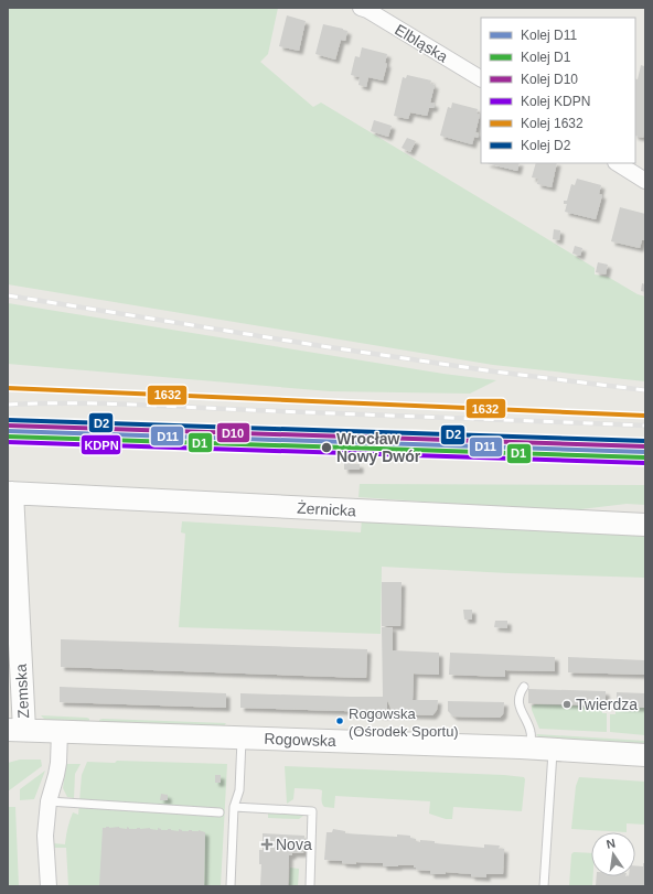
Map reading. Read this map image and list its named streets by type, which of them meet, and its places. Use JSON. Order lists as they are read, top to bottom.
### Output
{
  "streets": {
    "street": [
      "Elbląska",
      "Żernicka",
      "Zemska",
      "Rogowska"
    ]
  },
  "crossings": [
    ["Żernicka", "Zemska"],
    ["Zemska", "Rogowska"]
  ],
  "places": {
    "other": ["Wrocław Nowy Dwór", "Twierdza", "Rogowska (Ośrodek Sportu)"],
    "health": ["Nova"]
  },
  "lines": [
    "rail line 1632",
    "rail line D2",
    "rail line D10",
    "rail line D11",
    "rail line D1",
    "rail line KDPN"
  ],
  "legend": [
    "Kolej D11",
    "Kolej D1",
    "Kolej D10",
    "Kolej KDPN",
    "Kolej 1632",
    "Kolej D2"
  ],
  "north": "top"
}
